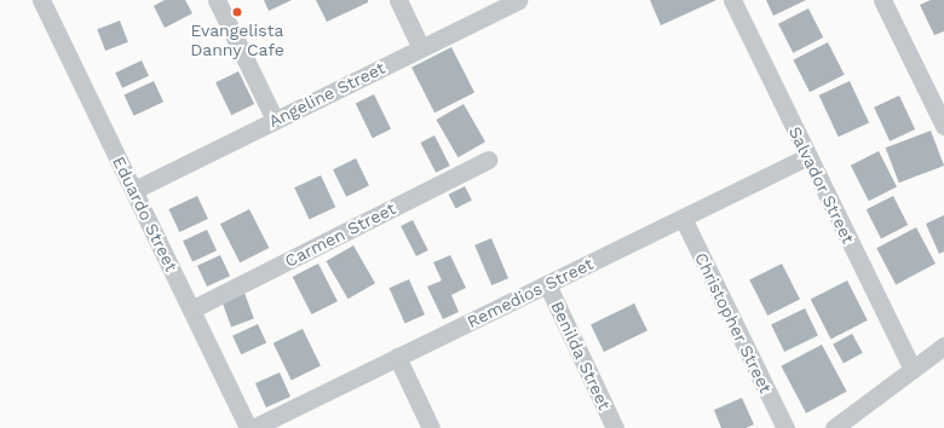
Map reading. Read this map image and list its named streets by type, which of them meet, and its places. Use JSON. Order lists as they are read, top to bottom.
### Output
{
  "streets": {
    "street": [
      "Angeline Street",
      "Salvador Street",
      "Eduardo Street",
      "Carmen Street",
      "Remedios Street",
      "Christopher Street",
      "Benilda Street"
    ]
  },
  "crossings": [
    ["Angeline Street", "Eduardo Street"],
    ["Salvador Street", "Remedios Street"],
    ["Eduardo Street", "Carmen Street"],
    ["Remedios Street", "Christopher Street"],
    ["Remedios Street", "Benilda Street"]
  ],
  "places": ["Evangelista Danny Cafe"]
}
